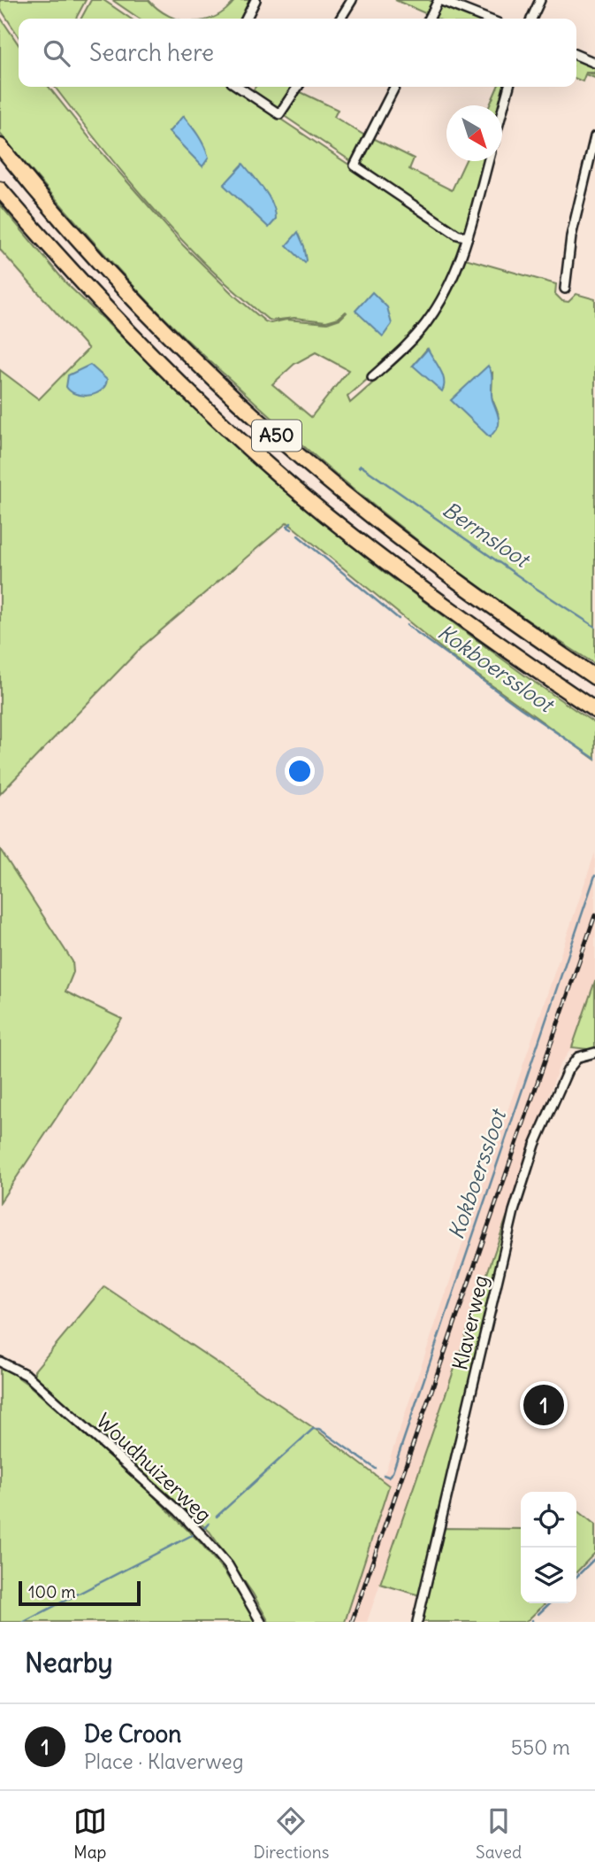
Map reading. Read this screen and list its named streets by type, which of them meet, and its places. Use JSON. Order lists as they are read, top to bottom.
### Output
{
  "streets": {
    "highway": ["A50"],
    "street": ["Klaverweg", "Woudhuizerweg"]
  },
  "water": ["Bermsloot", "Kokboerssloot"],
  "scale_bar": "100 m",
  "north": "bottom right",
  "page": {
    "search": "Search here",
    "pins": "1",
    "scale": "100 m",
    "heading": "Nearby",
    "list": [
      {
        "mark": "1",
        "name": "De Croon",
        "note": "Place · Klaverweg",
        "value": "550 m"
      }
    ],
    "nav": ["Map", "Directions", "Saved"]
  }
}
